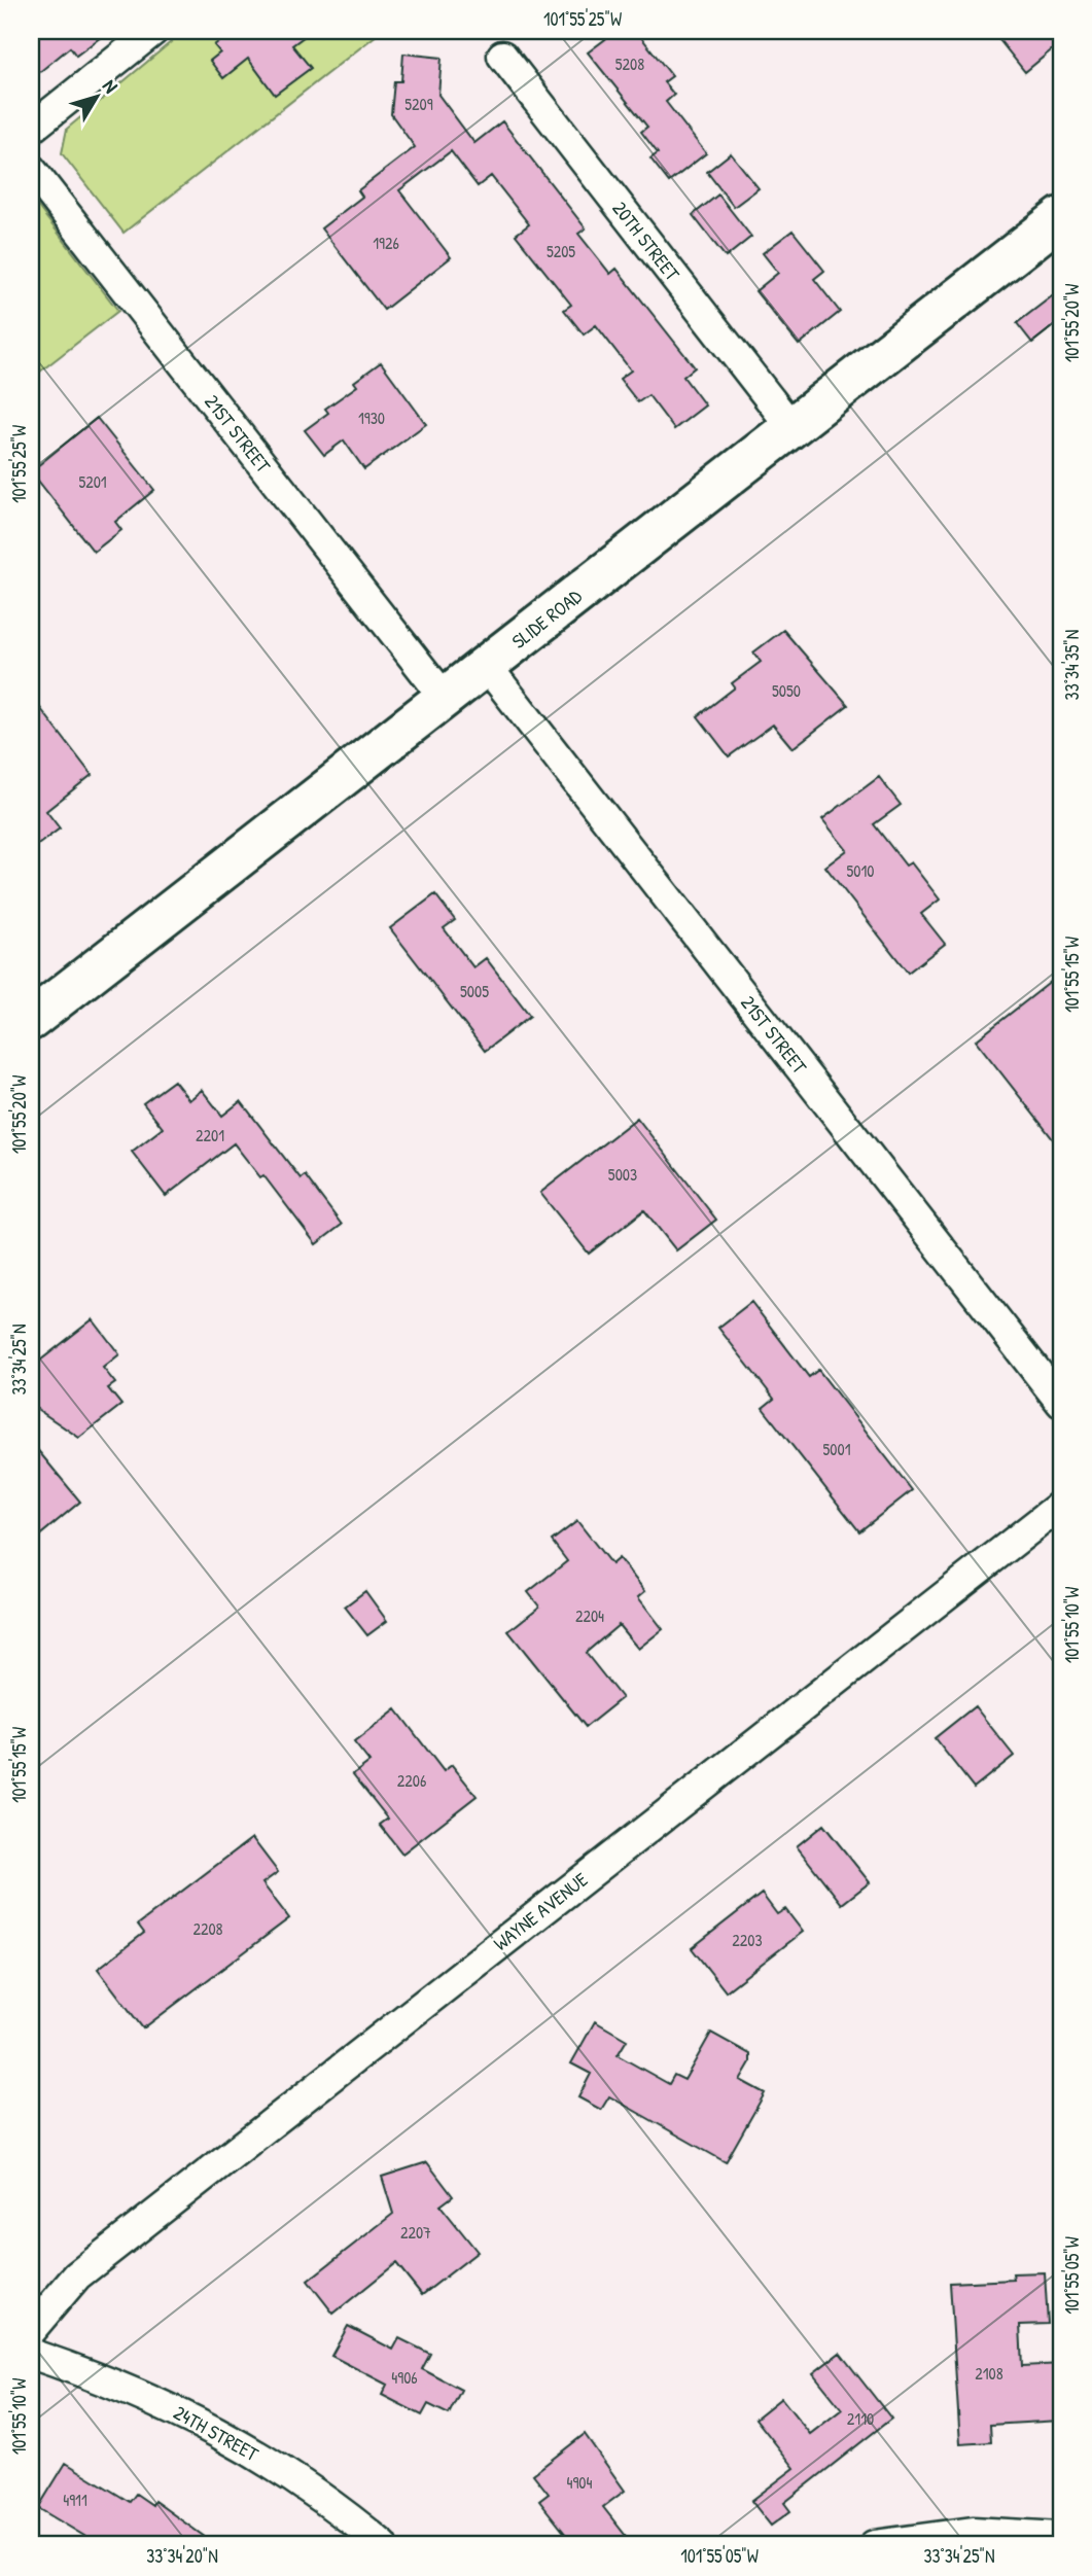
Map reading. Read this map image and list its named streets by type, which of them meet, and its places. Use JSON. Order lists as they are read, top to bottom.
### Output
{
  "streets": {
    "main road": ["SLIDE ROAD"],
    "street": [
      "20TH STREET",
      "21ST STREET",
      "WAYNE AVENUE",
      "24TH STREET"
    ]
  },
  "crossings": [
    ["20TH STREET", "SLIDE ROAD"],
    ["21ST STREET", "SLIDE ROAD"]
  ],
  "house_numbers": [
    "5208",
    "5209",
    "1926",
    "5205",
    "1930",
    "5201",
    "5050",
    "5010",
    "5005",
    "2201",
    "5003",
    "5001",
    "2204",
    "2206",
    "2208",
    "2203",
    "2207",
    "2108",
    "4906",
    "2110",
    "4904",
    "4911"
  ],
  "north": "top right",
  "coordinates": [
    "101°55'25\"W",
    "101°55'20\"W",
    "33°34'35\"N",
    "101°55'15\"W",
    "33°34'25\"N",
    "101°55'10\"W",
    "101°55'05\"W",
    "33°34'20\"N"
  ]
}
